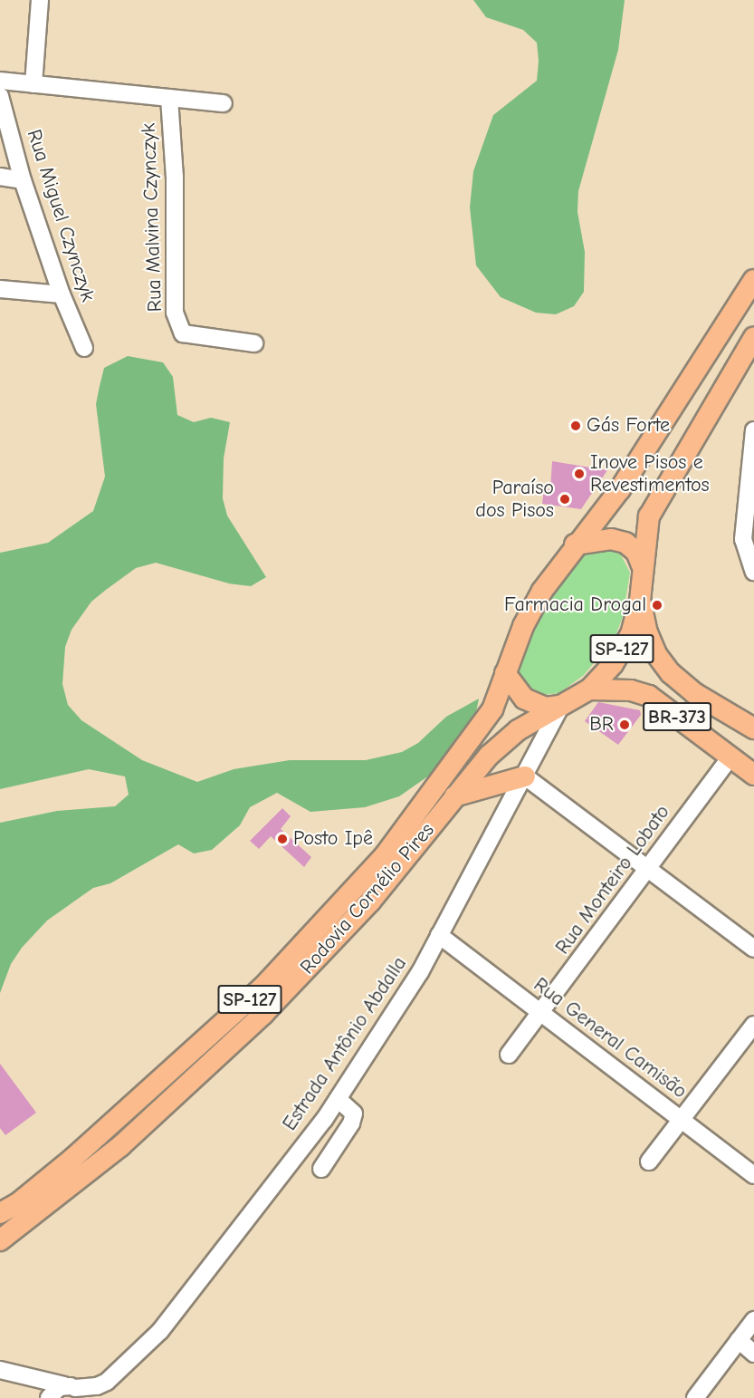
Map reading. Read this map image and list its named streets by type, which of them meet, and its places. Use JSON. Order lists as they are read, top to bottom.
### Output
{
  "streets": {
    "main road": ["SP-127", "BR-373", "Rodovia Cornélio Pires"],
    "street": [
      "Rua Miguel Czynczyk",
      "Rua Malvina Czynczyk",
      "Rua Monteiro Lobato",
      "Rua General Camisão",
      "Estrada Antônio Abdalla"
    ]
  },
  "crossings": [
    ["SP-127", "BR-373"],
    ["SP-127", "Rodovia Cornélio Pires"],
    ["SP-127", "Estrada Antônio Abdalla"],
    ["BR-373", "Rua Monteiro Lobato"],
    ["Rua Monteiro Lobato", "Rua General Camisão"],
    ["Rodovia Cornélio Pires", "Estrada Antônio Abdalla"],
    ["Rua General Camisão", "Estrada Antônio Abdalla"]
  ],
  "places": [
    "Gás Forte",
    "Inove Pisos e Revestimentos",
    "Paraíso dos Pisos",
    "Farmacia Drogal",
    "BR",
    "Posto Ipê"
  ]
}
